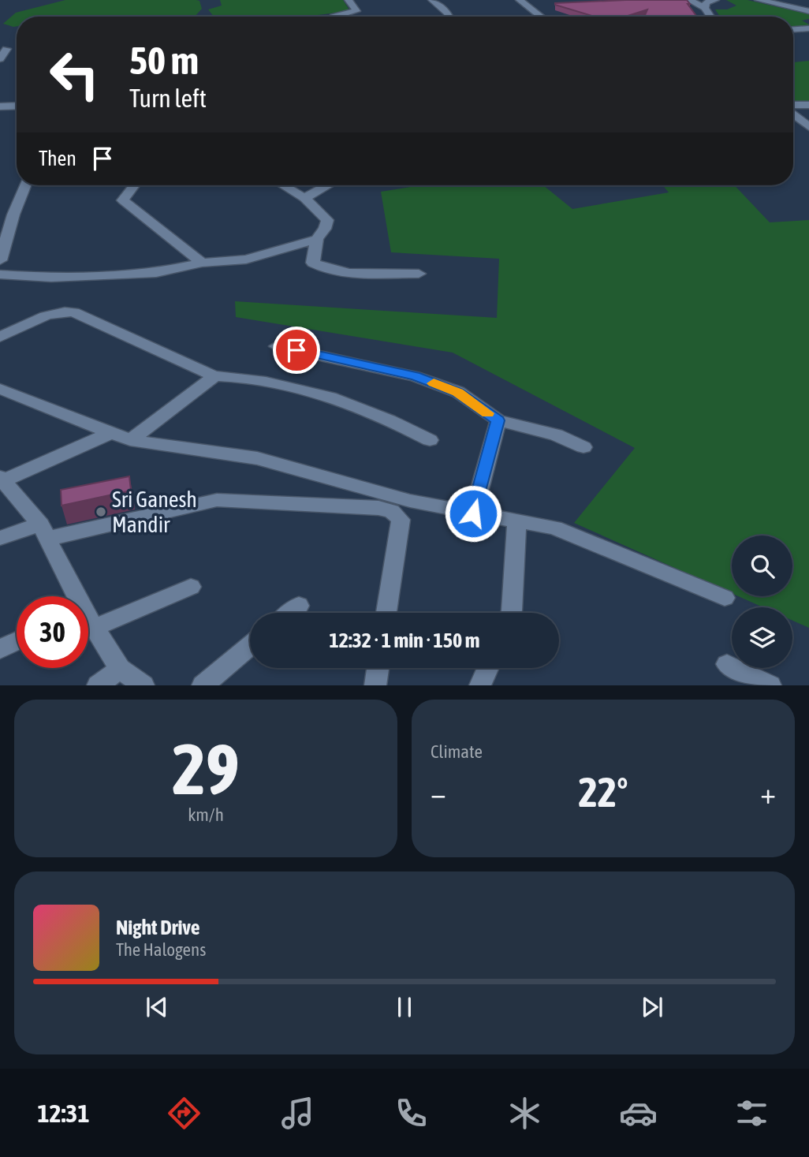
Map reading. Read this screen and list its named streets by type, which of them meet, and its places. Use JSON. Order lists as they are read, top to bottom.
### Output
{
  "places": ["Sri Ganesh Mandir"],
  "page": {
    "turn": ["50 m", "Turn left"],
    "then": "Then",
    "limit": "30",
    "trip": "12:32 · 1 min · 150 m",
    "tile": [
      ["29", "km/h"],
      "Climate"
    ],
    "heat": ["−", "22°", "+"],
    "song": ["Night Drive", "The Halogens"],
    "tabs": "12:31"
  }
}
